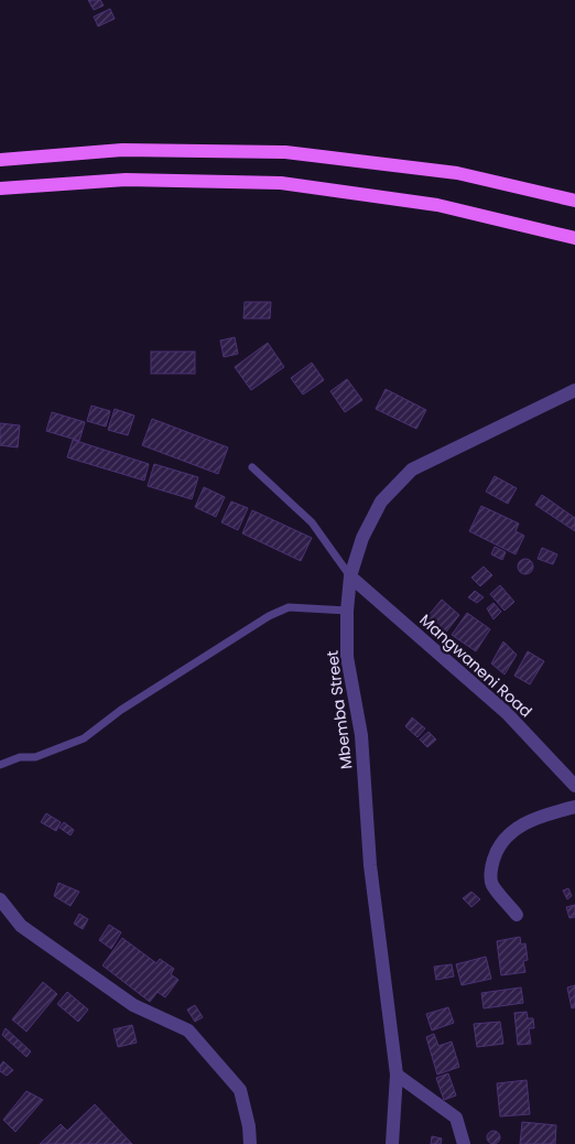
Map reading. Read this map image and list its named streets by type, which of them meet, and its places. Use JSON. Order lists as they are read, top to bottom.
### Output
{
  "streets": {
    "street": ["Mangwaneni Road", "Mbemba Street"]
  },
  "crossings": [
    ["Mangwaneni Road", "Mbemba Street"]
  ]
}
